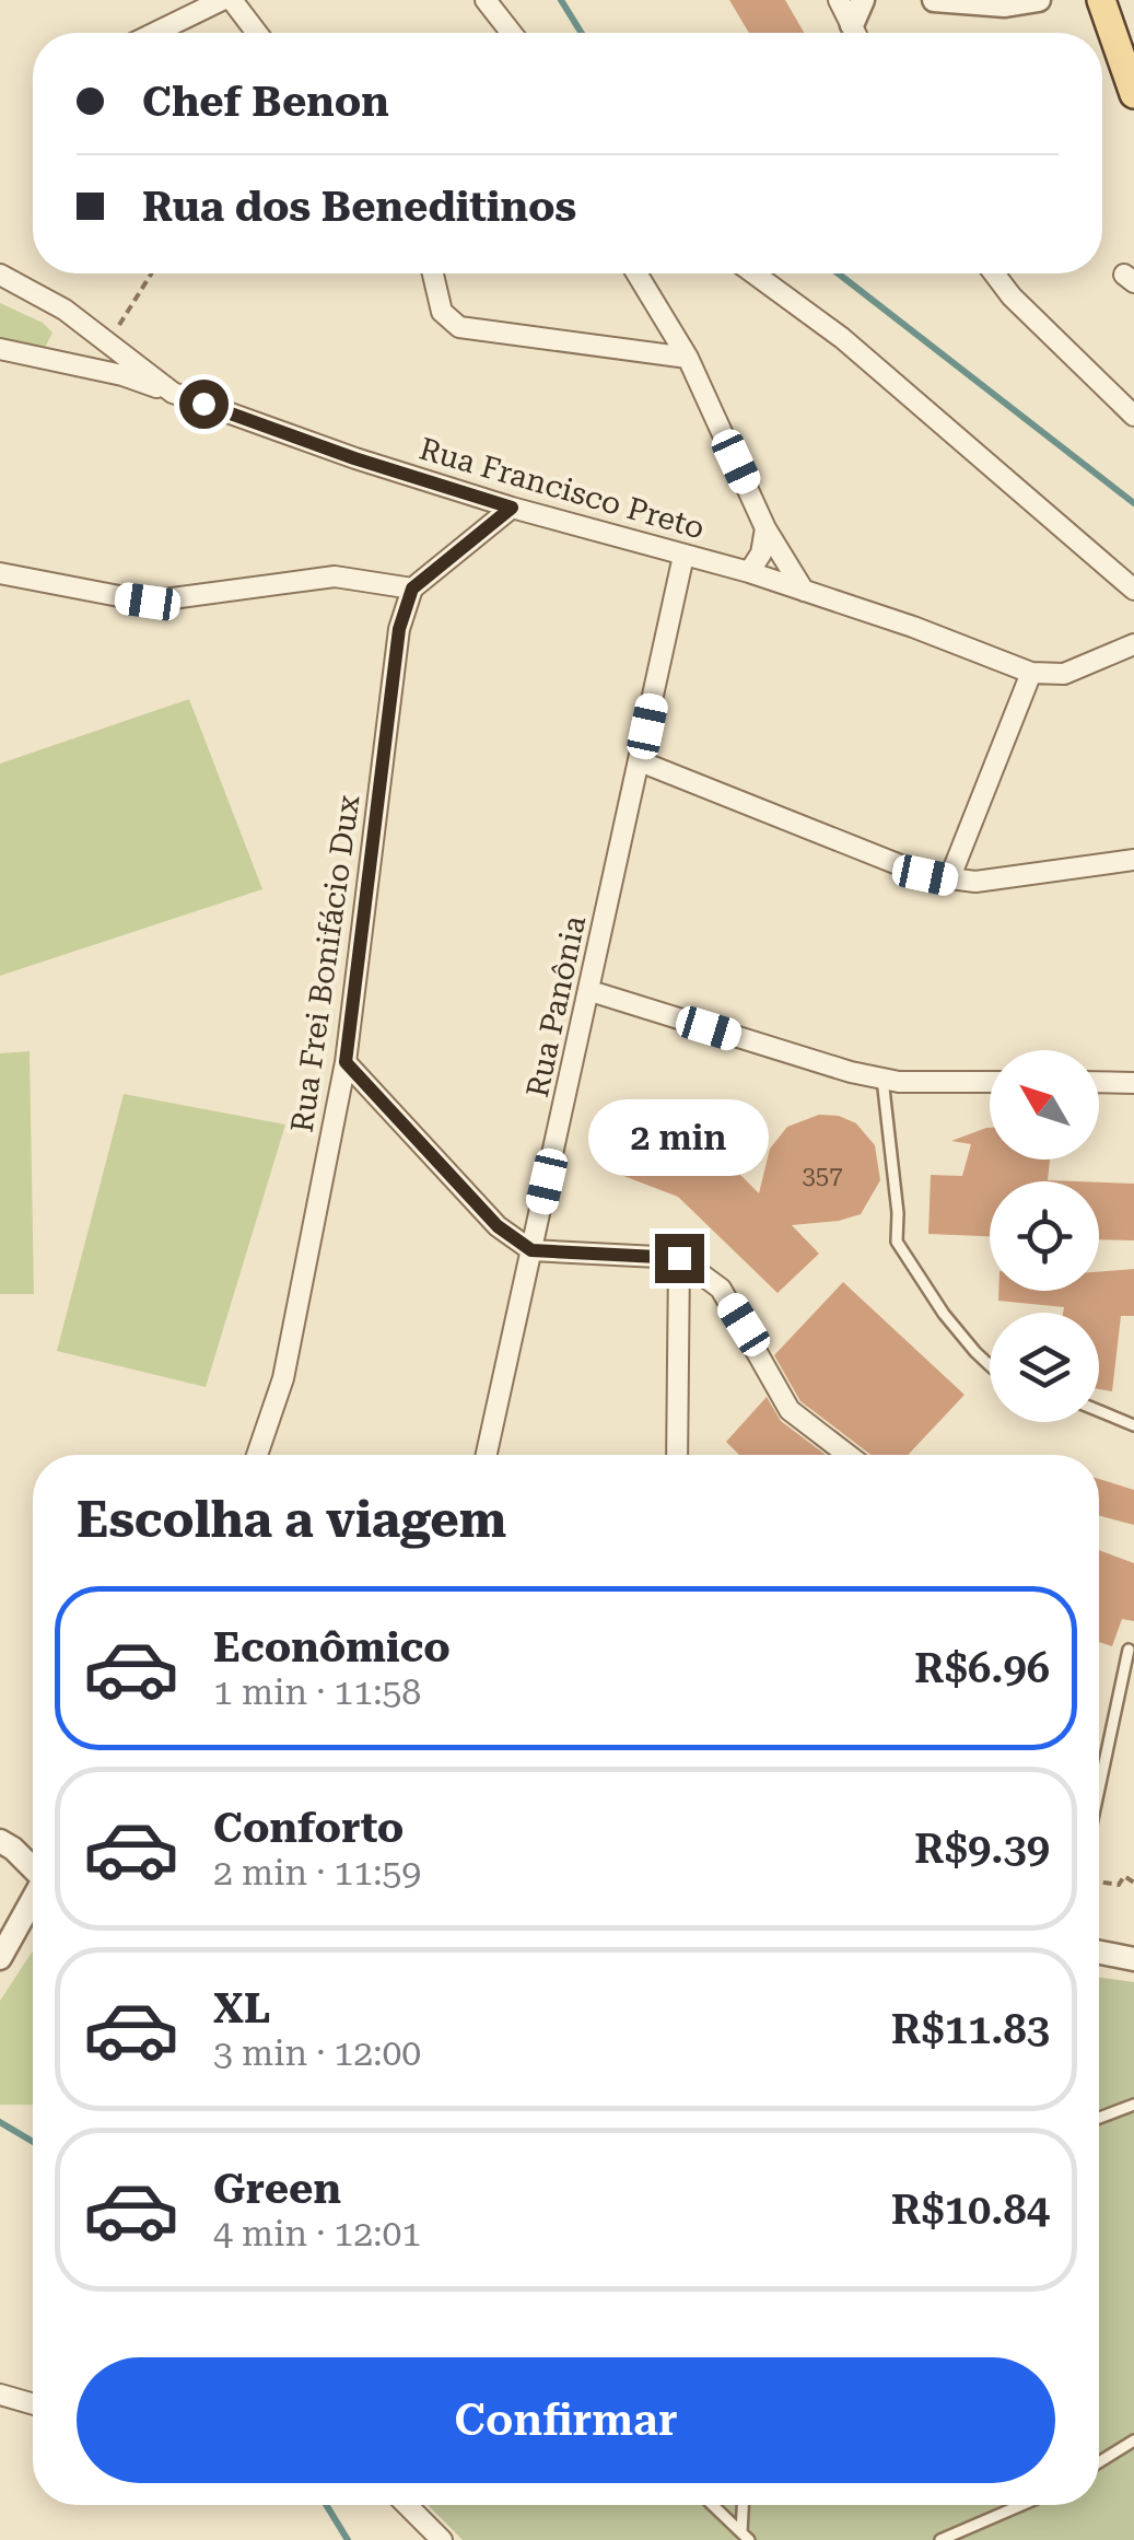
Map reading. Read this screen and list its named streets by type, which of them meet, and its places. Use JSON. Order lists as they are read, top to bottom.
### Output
{
  "streets": {
    "street": ["Rua Francisco Preto", "Rua Frei Bonifácio Dux", "Rua Panônia"]
  },
  "crossings": [
    ["Rua Francisco Preto", "Rua Panônia"]
  ],
  "house_numbers": ["357"],
  "north": "top left",
  "page": {
    "banner": ["Chef Benon", "Rua dos Beneditinos"],
    "bubble": "2 min",
    "heading": "Escolha a viagem",
    "list": [
      {
        "name": "Econômico",
        "note": "1 min · 11:58",
        "value": "R$6.96"
      },
      {
        "name": "Conforto",
        "note": "2 min · 11:59",
        "value": "R$9.39"
      },
      {
        "name": "XL",
        "note": "3 min · 12:00",
        "value": "R$11.83"
      },
      {
        "name": "Green",
        "note": "4 min · 12:01",
        "value": "R$10.84"
      }
    ],
    "buttons": "Confirmar"
  }
}
